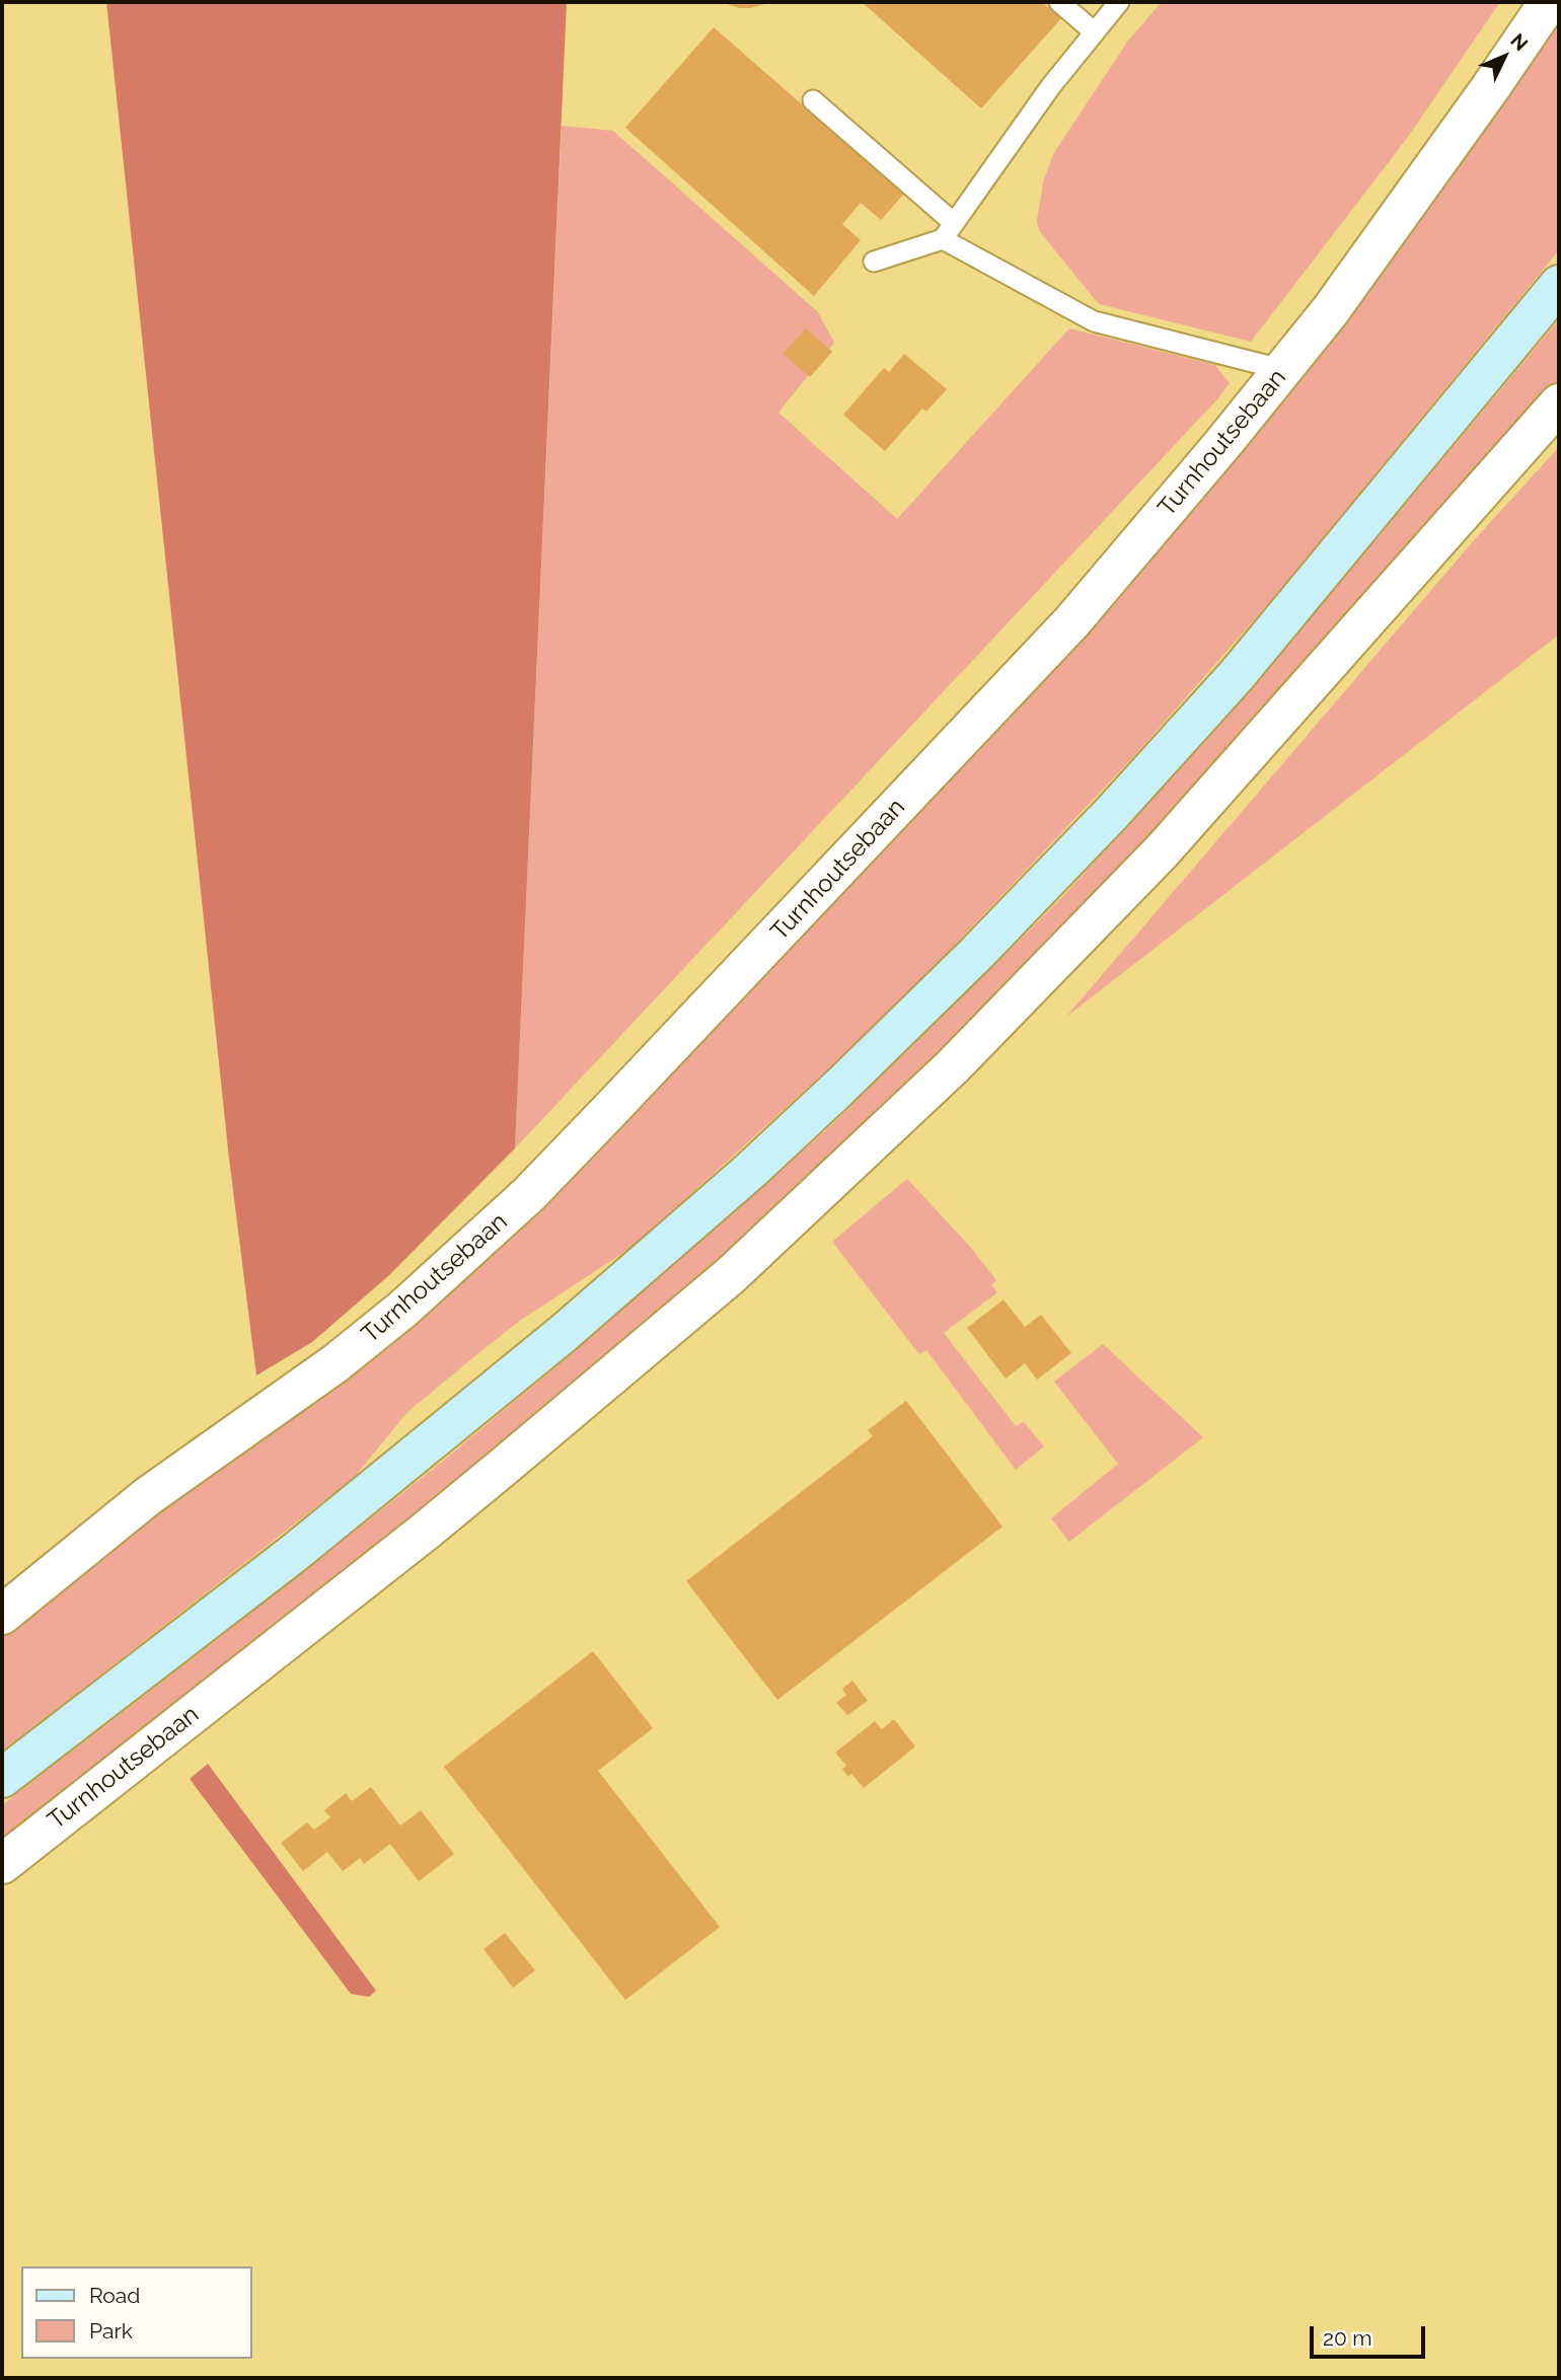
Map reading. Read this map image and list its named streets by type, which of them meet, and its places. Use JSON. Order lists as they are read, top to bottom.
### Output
{
  "streets": {
    "street": ["Turnhoutsebaan"]
  },
  "legend": ["Road", "Park"],
  "scale_bar": "20 m",
  "north": "top right"
}
